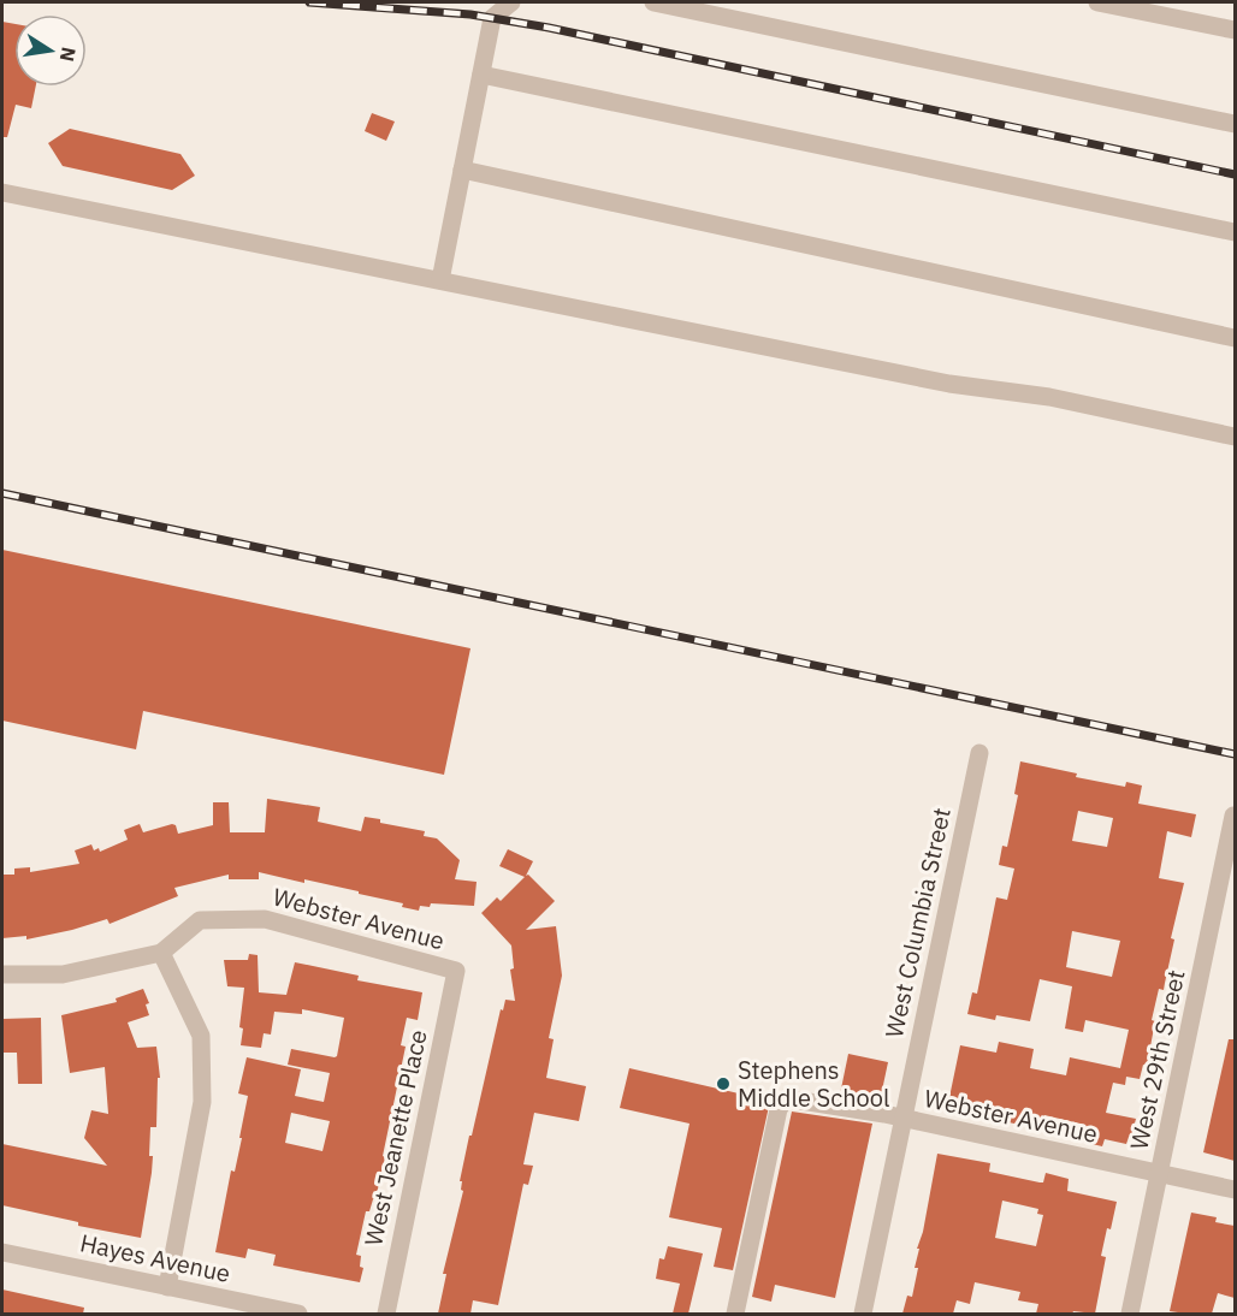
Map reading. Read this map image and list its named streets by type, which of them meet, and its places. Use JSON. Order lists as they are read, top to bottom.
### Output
{
  "streets": {
    "street": [
      "Webster Avenue",
      "West Columbia Street",
      "West 29th Street",
      "West Jeanette Place",
      "Hayes Avenue"
    ]
  },
  "crossings": [
    ["Webster Avenue", "West Columbia Street"],
    ["Webster Avenue", "West 29th Street"],
    ["Webster Avenue", "West Jeanette Place"]
  ],
  "places": ["Stephens Middle School"],
  "north": "right"
}
